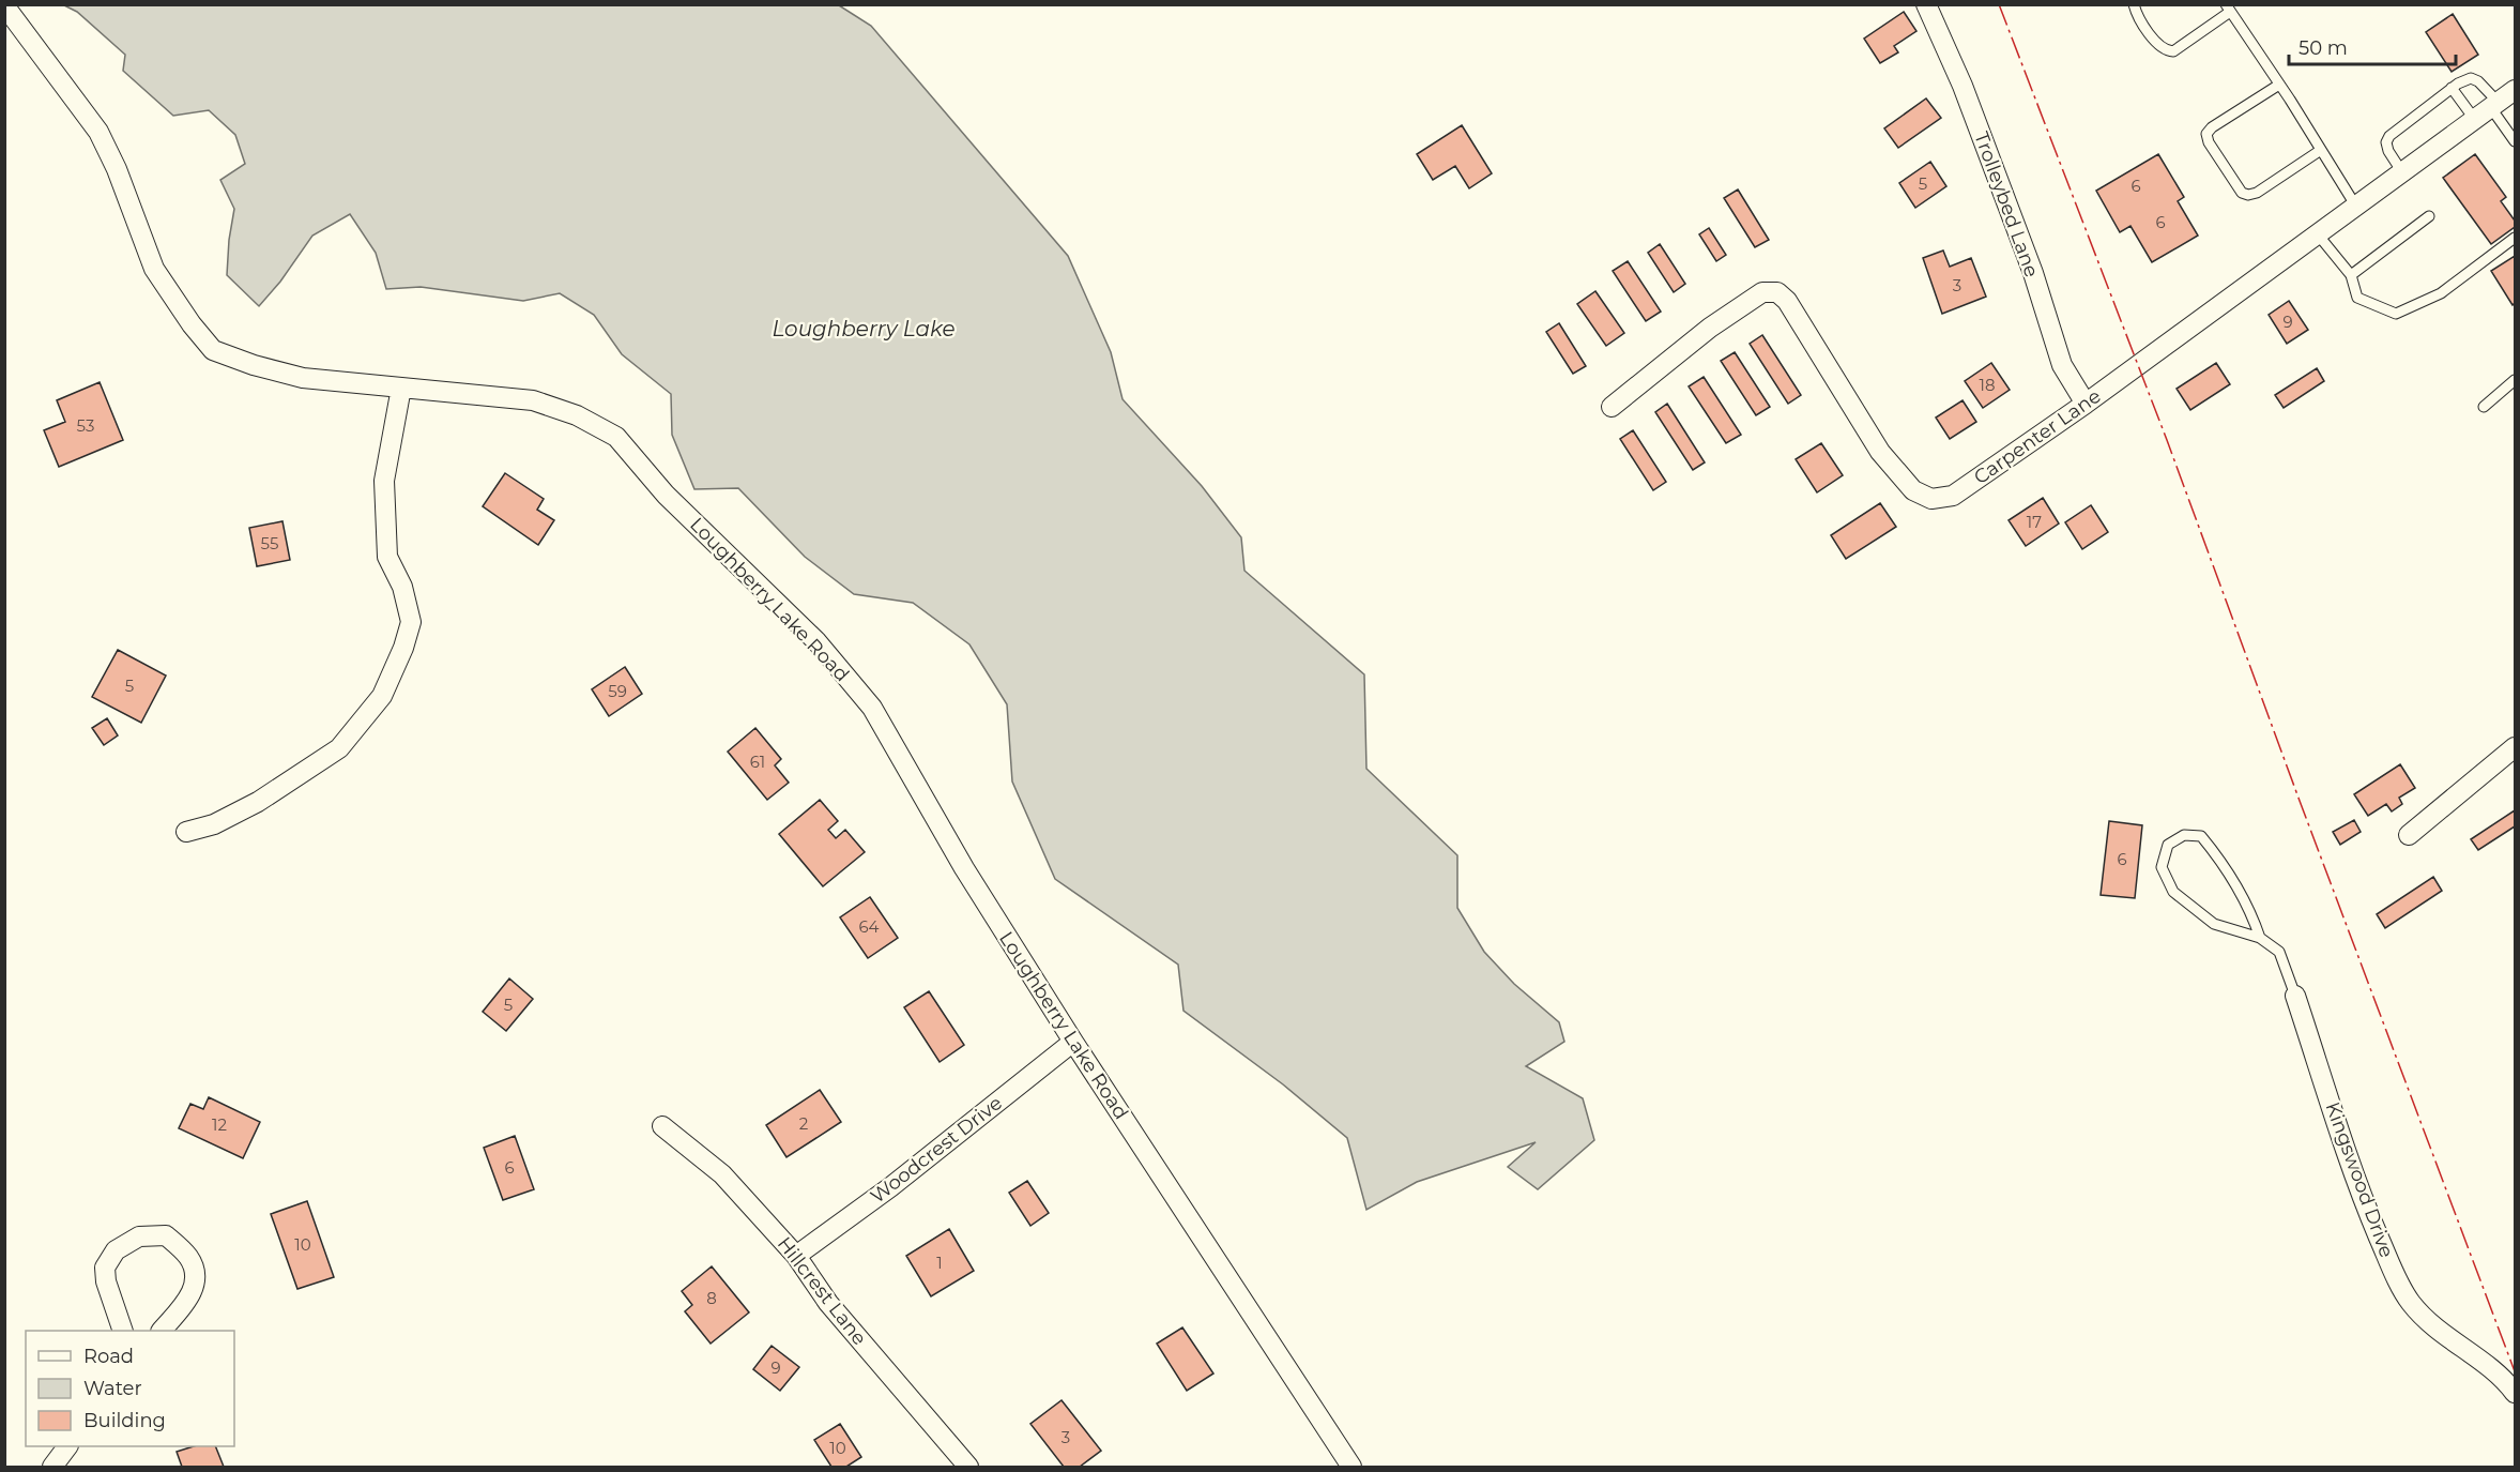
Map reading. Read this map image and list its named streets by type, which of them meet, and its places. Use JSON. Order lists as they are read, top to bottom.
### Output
{
  "streets": {
    "street": [
      "Trolleybed Lane",
      "Carpenter Lane",
      "Loughberry Lake Road",
      "Woodcrest Drive",
      "Kingswood Drive",
      "Hillcrest Lane"
    ]
  },
  "crossings": [
    ["Trolleybed Lane", "Carpenter Lane"],
    ["Loughberry Lake Road", "Woodcrest Drive"],
    ["Woodcrest Drive", "Hillcrest Lane"]
  ],
  "water": ["Loughberry Lake"],
  "house_numbers": [
    "5",
    "6",
    "6",
    "3",
    "9",
    "18",
    "53",
    "17",
    "55",
    "5",
    "59",
    "61",
    "6",
    "64",
    "5",
    "2",
    "12",
    "6",
    "10",
    "1",
    "8",
    "9",
    "3",
    "10"
  ],
  "legend": ["Road", "Water", "Building"],
  "scale_bar": "50 m"
}
